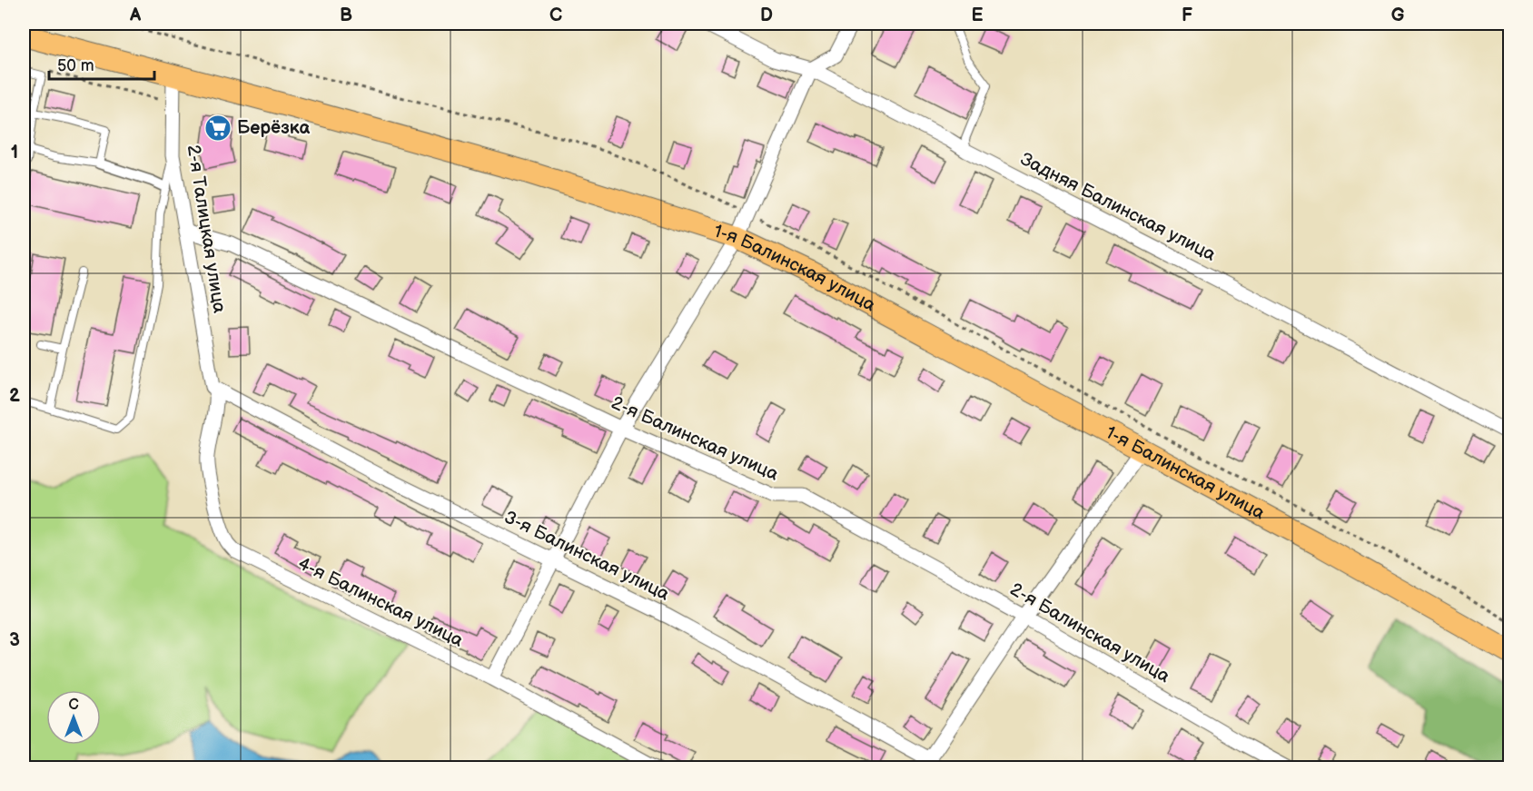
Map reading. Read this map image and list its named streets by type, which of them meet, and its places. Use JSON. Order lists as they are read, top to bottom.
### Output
{
  "streets": {
    "main road": ["1-я Балинская улица"],
    "street": [
      "Задняя Балинская улица",
      "2-я Талицкая улица",
      "2-я Балинская улица",
      "3-я Балинская улица",
      "4-я Балинская улица"
    ]
  },
  "crossings": [
    ["2-я Талицкая улица", "1-я Балинская улица"],
    ["2-я Талицкая улица", "2-я Балинская улица"],
    ["2-я Талицкая улица", "3-я Балинская улица"],
    ["2-я Талицкая улица", "4-я Балинская улица"],
    ["3-я Балинская улица", "4-я Балинская улица"]
  ],
  "places": {
    "supermarket": ["Берёзка"]
  },
  "scale_bar": "50 m",
  "north": "top",
  "grid": {
    "columns": [
      "A",
      "B",
      "C",
      "D",
      "E",
      "F",
      "G"
    ],
    "rows": ["1", "2", "3"]
  }
}
